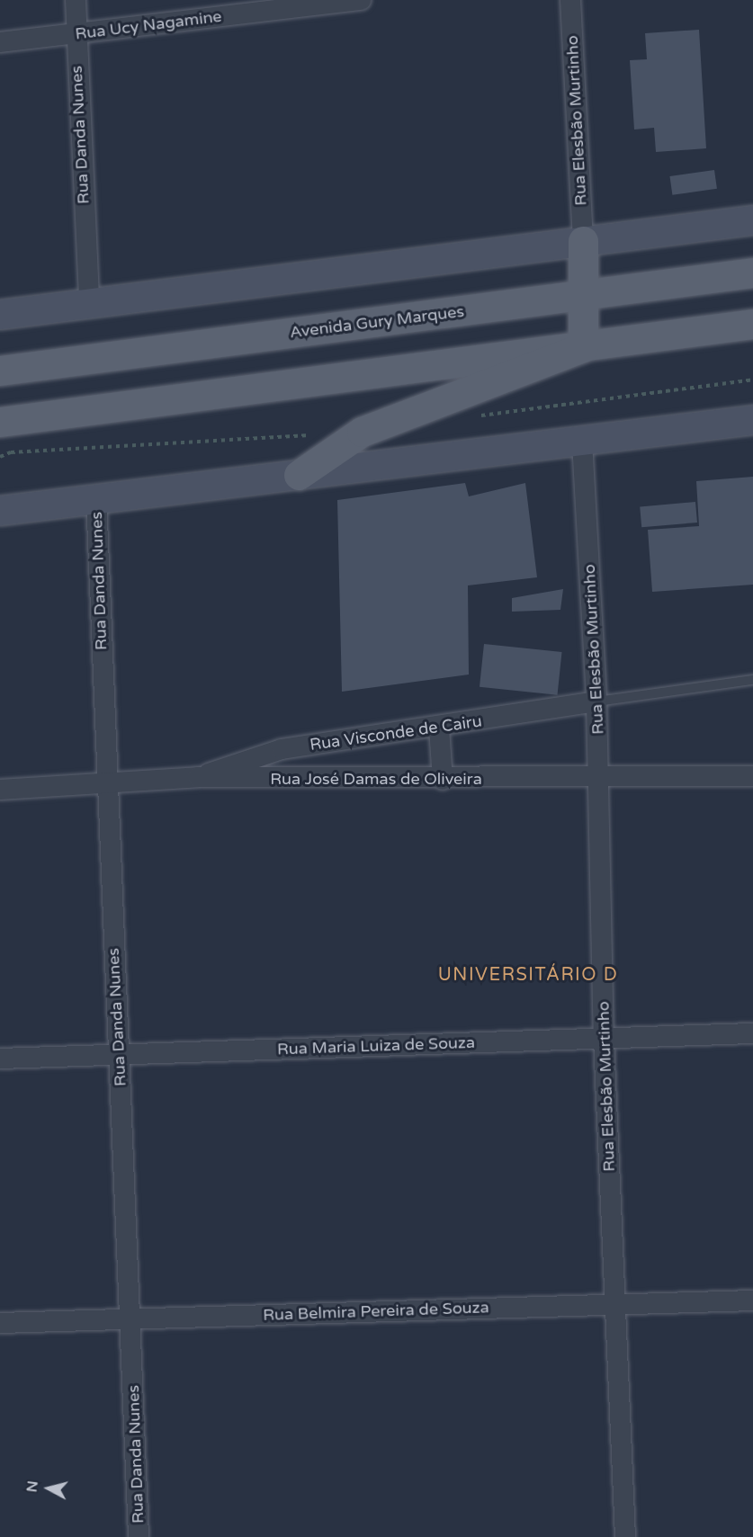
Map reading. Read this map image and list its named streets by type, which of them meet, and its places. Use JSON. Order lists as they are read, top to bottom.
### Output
{
  "streets": {
    "main road": ["Avenida Gury Marques"],
    "street": [
      "Rua Ucy Nagamine",
      "Rua Elesbão Murtinho",
      "Rua Danda Nunes",
      "Rua Visconde de Cairu",
      "Rua José Damas de Oliveira",
      "Rua Maria Luiza de Souza",
      "Rua Belmira Pereira de Souza"
    ]
  },
  "crossings": [
    ["Rua Ucy Nagamine", "Rua Danda Nunes"],
    ["Rua Elesbão Murtinho", "Rua Visconde de Cairu"],
    ["Rua Elesbão Murtinho", "Rua José Damas de Oliveira"],
    ["Rua Elesbão Murtinho", "Rua Maria Luiza de Souza"],
    ["Rua Elesbão Murtinho", "Rua Belmira Pereira de Souza"],
    ["Rua Danda Nunes", "Rua José Damas de Oliveira"],
    ["Rua Danda Nunes", "Rua Maria Luiza de Souza"],
    ["Rua Danda Nunes", "Rua Belmira Pereira de Souza"],
    ["Rua Visconde de Cairu", "Rua José Damas de Oliveira"]
  ],
  "districts": ["UNIVERSITÁRIO D"],
  "north": "left"
}
